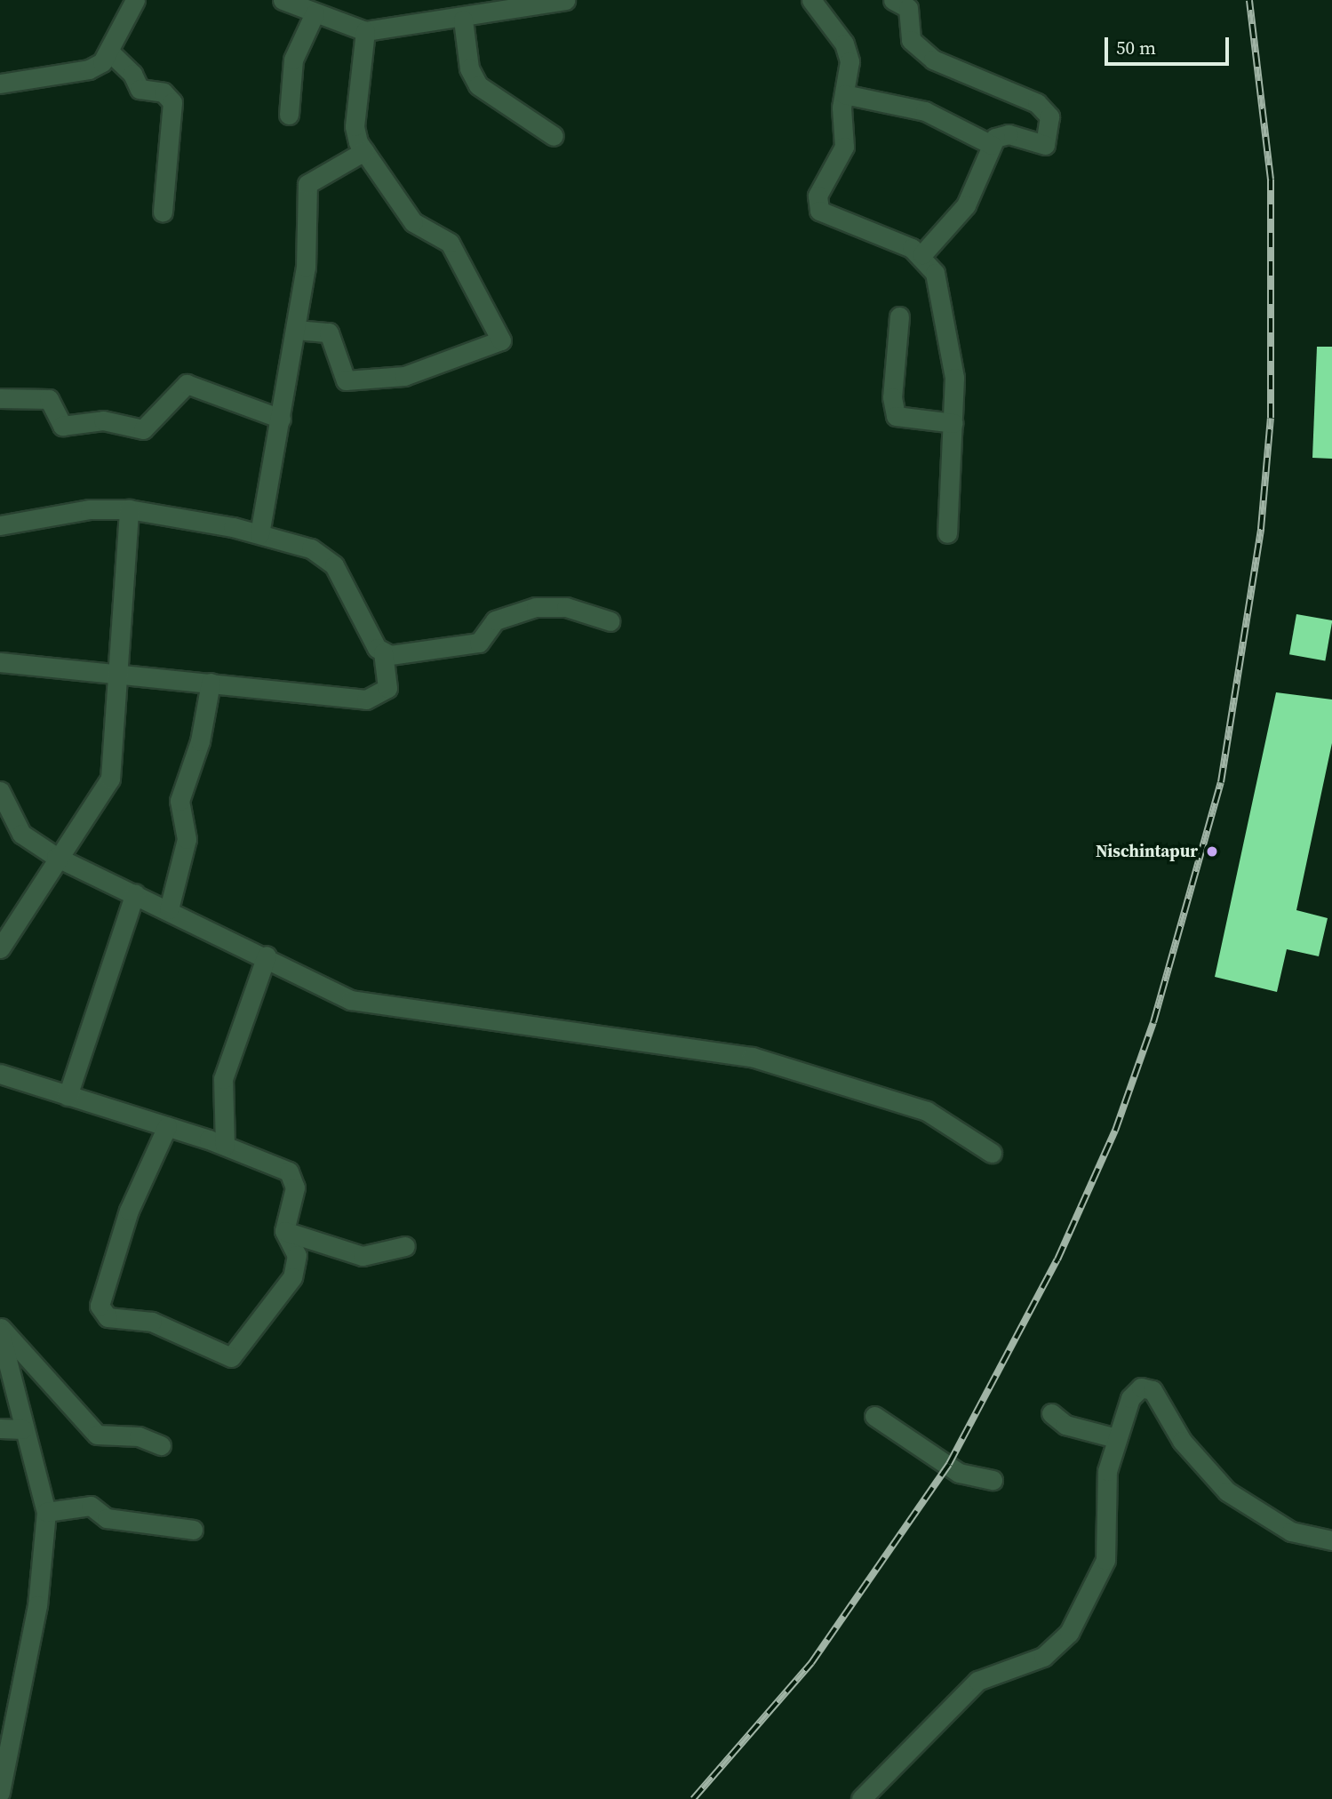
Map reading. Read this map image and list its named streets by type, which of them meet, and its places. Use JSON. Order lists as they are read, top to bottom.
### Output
{
  "places": ["Nischintapur"],
  "scale_bar": "50 m"
}
